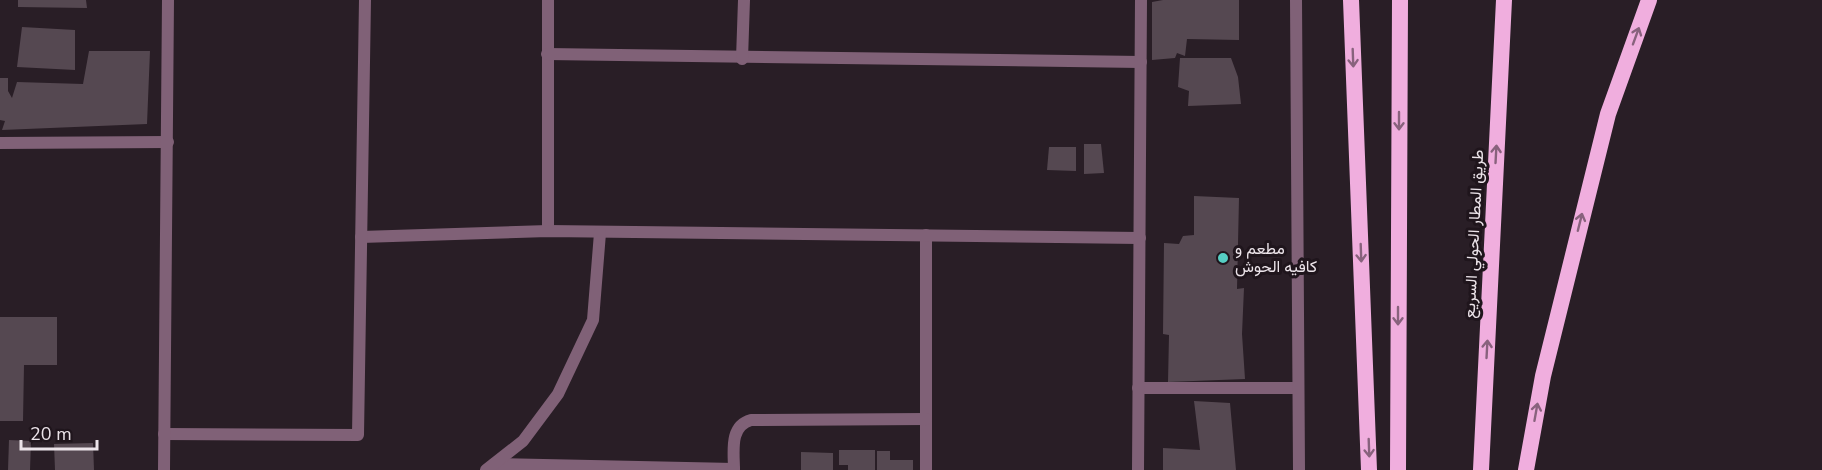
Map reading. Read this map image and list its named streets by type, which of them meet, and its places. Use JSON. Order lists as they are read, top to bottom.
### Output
{
  "streets": {
    "highway": ["طريق المطار الحولي السريع"]
  },
  "places": ["مطعم و كافيه الحوش"],
  "scale_bar": "20 m"
}
